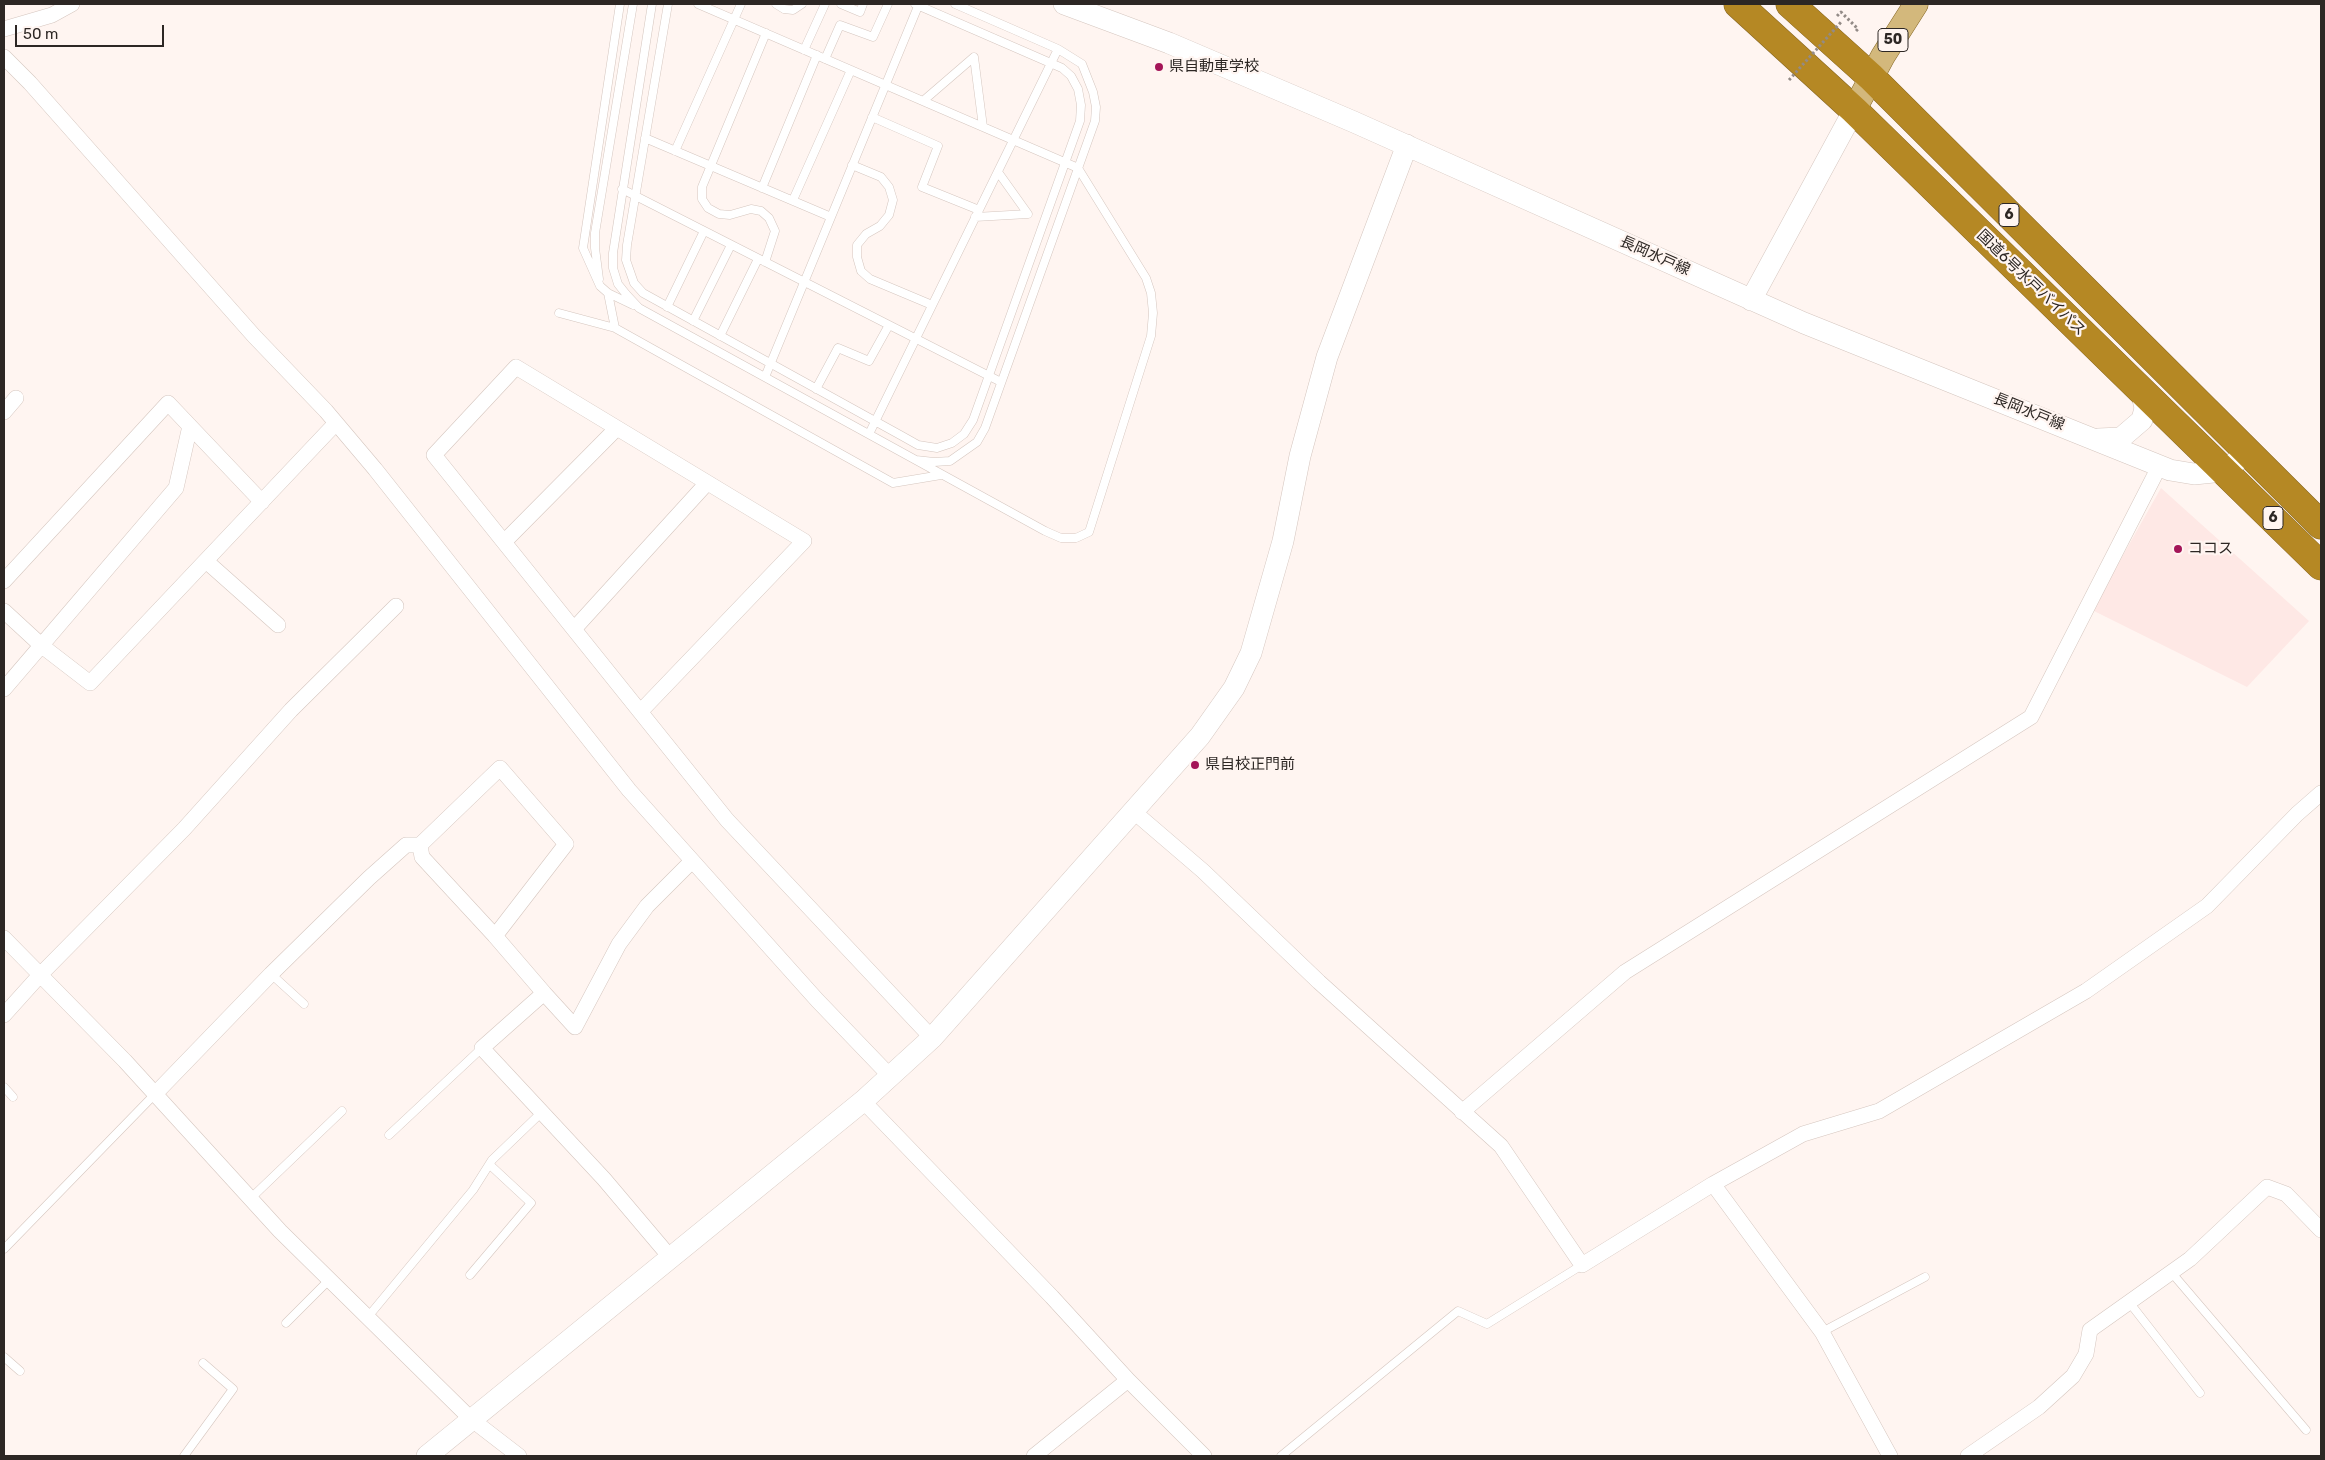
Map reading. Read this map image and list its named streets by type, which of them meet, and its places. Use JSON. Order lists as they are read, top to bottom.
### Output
{
  "streets": {
    "highway": ["6", "国道6号水戸バイパス"],
    "main road": ["50"],
    "street": ["長岡水戸線"]
  },
  "crossings": [
    ["50", "6"],
    ["50", "国道6号水戸バイパス"],
    ["長岡水戸線", "国道6号水戸バイパス"]
  ],
  "places": ["県自動車学校", "ココス", "県自校正門前"],
  "scale_bar": "50 m"
}
